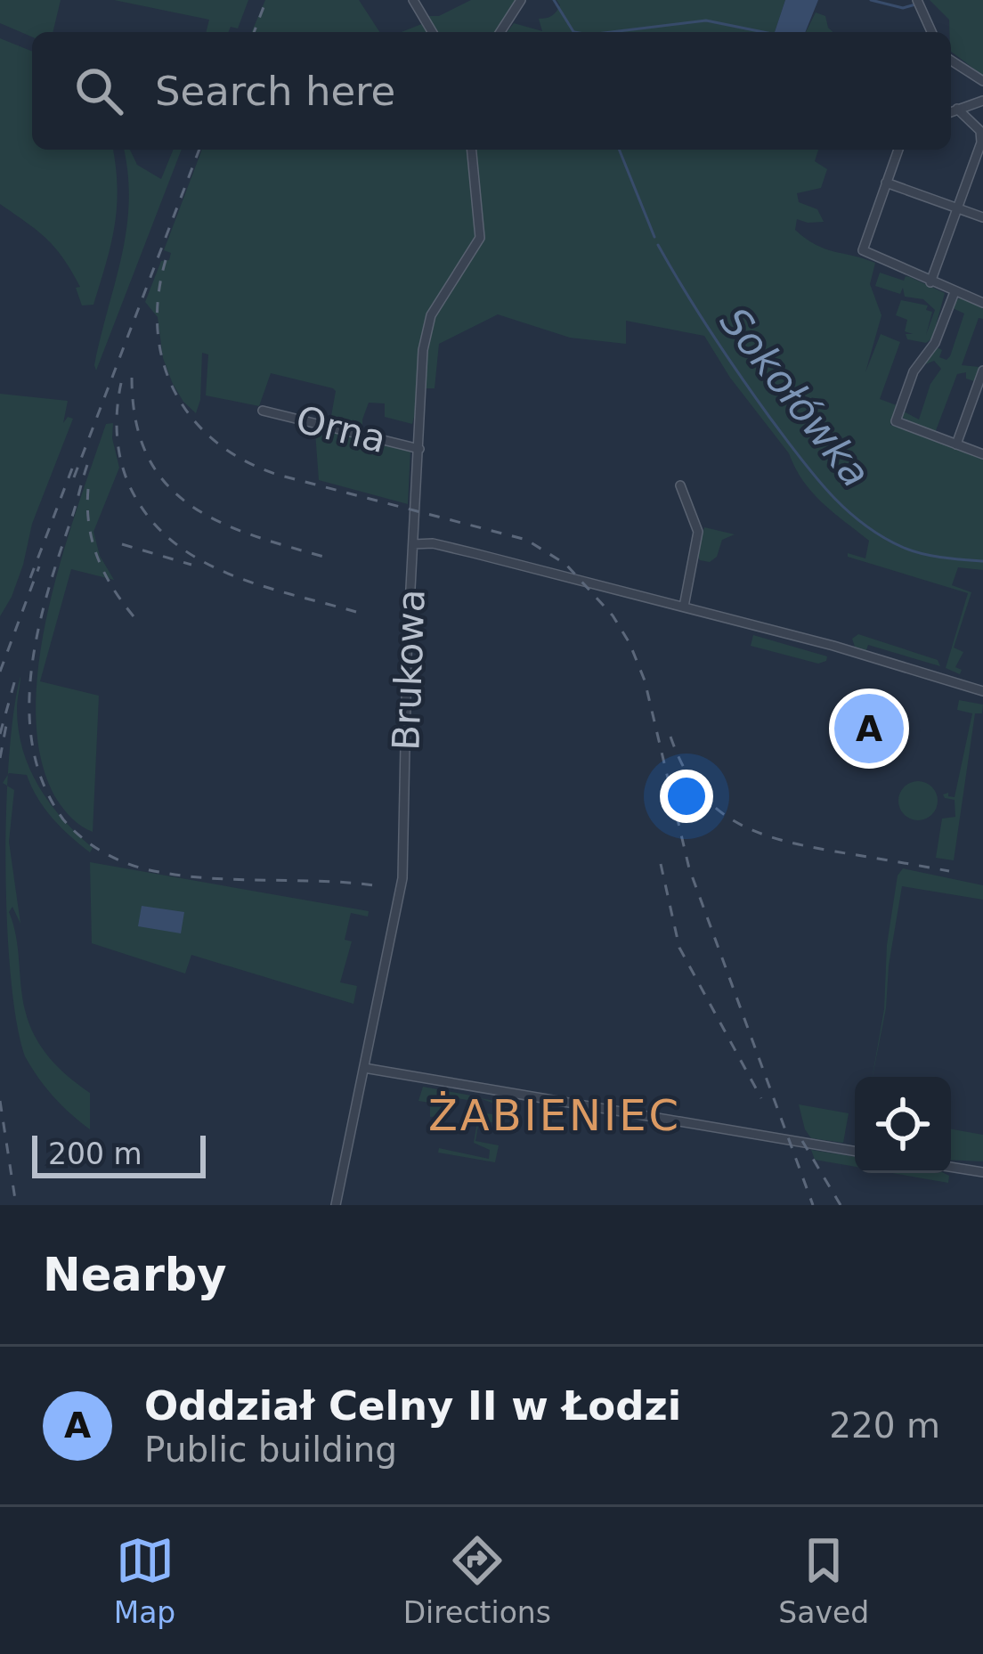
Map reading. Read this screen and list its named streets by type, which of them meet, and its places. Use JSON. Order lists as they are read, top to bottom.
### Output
{
  "streets": {
    "street": ["Orna", "Brukowa"]
  },
  "crossings": [
    ["Orna", "Brukowa"]
  ],
  "districts": ["ŻABIENIEC"],
  "water": ["Sokołówka"],
  "scale_bar": "200 m",
  "page": {
    "search": "Search here",
    "pins": "A",
    "scale": "200 m",
    "heading": "Nearby",
    "list": [
      {
        "mark": "A",
        "name": "Oddział Celny II w Łodzi",
        "note": "Public building",
        "value": "220 m"
      }
    ],
    "nav": ["Map", "Directions", "Saved"]
  }
}
